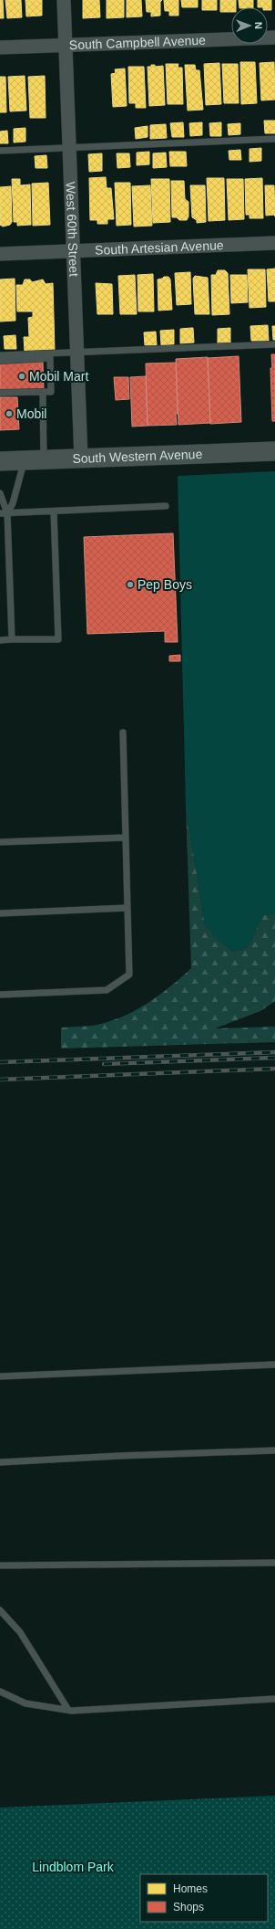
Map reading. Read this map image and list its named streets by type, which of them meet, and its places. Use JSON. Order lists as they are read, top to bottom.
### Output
{
  "streets": {
    "main road": ["South Western Avenue"],
    "street": ["South Campbell Avenue", "West 60th Street", "South Artesian Avenue"]
  },
  "crossings": [
    ["South Campbell Avenue", "West 60th Street"],
    ["West 60th Street", "South Artesian Avenue"],
    ["West 60th Street", "South Western Avenue"]
  ],
  "parks": ["Lindblom Park"],
  "places": ["Mobil Mart", "Mobil", "Pep Boys"],
  "legend": ["Homes", "Shops"],
  "north": "right"
}
